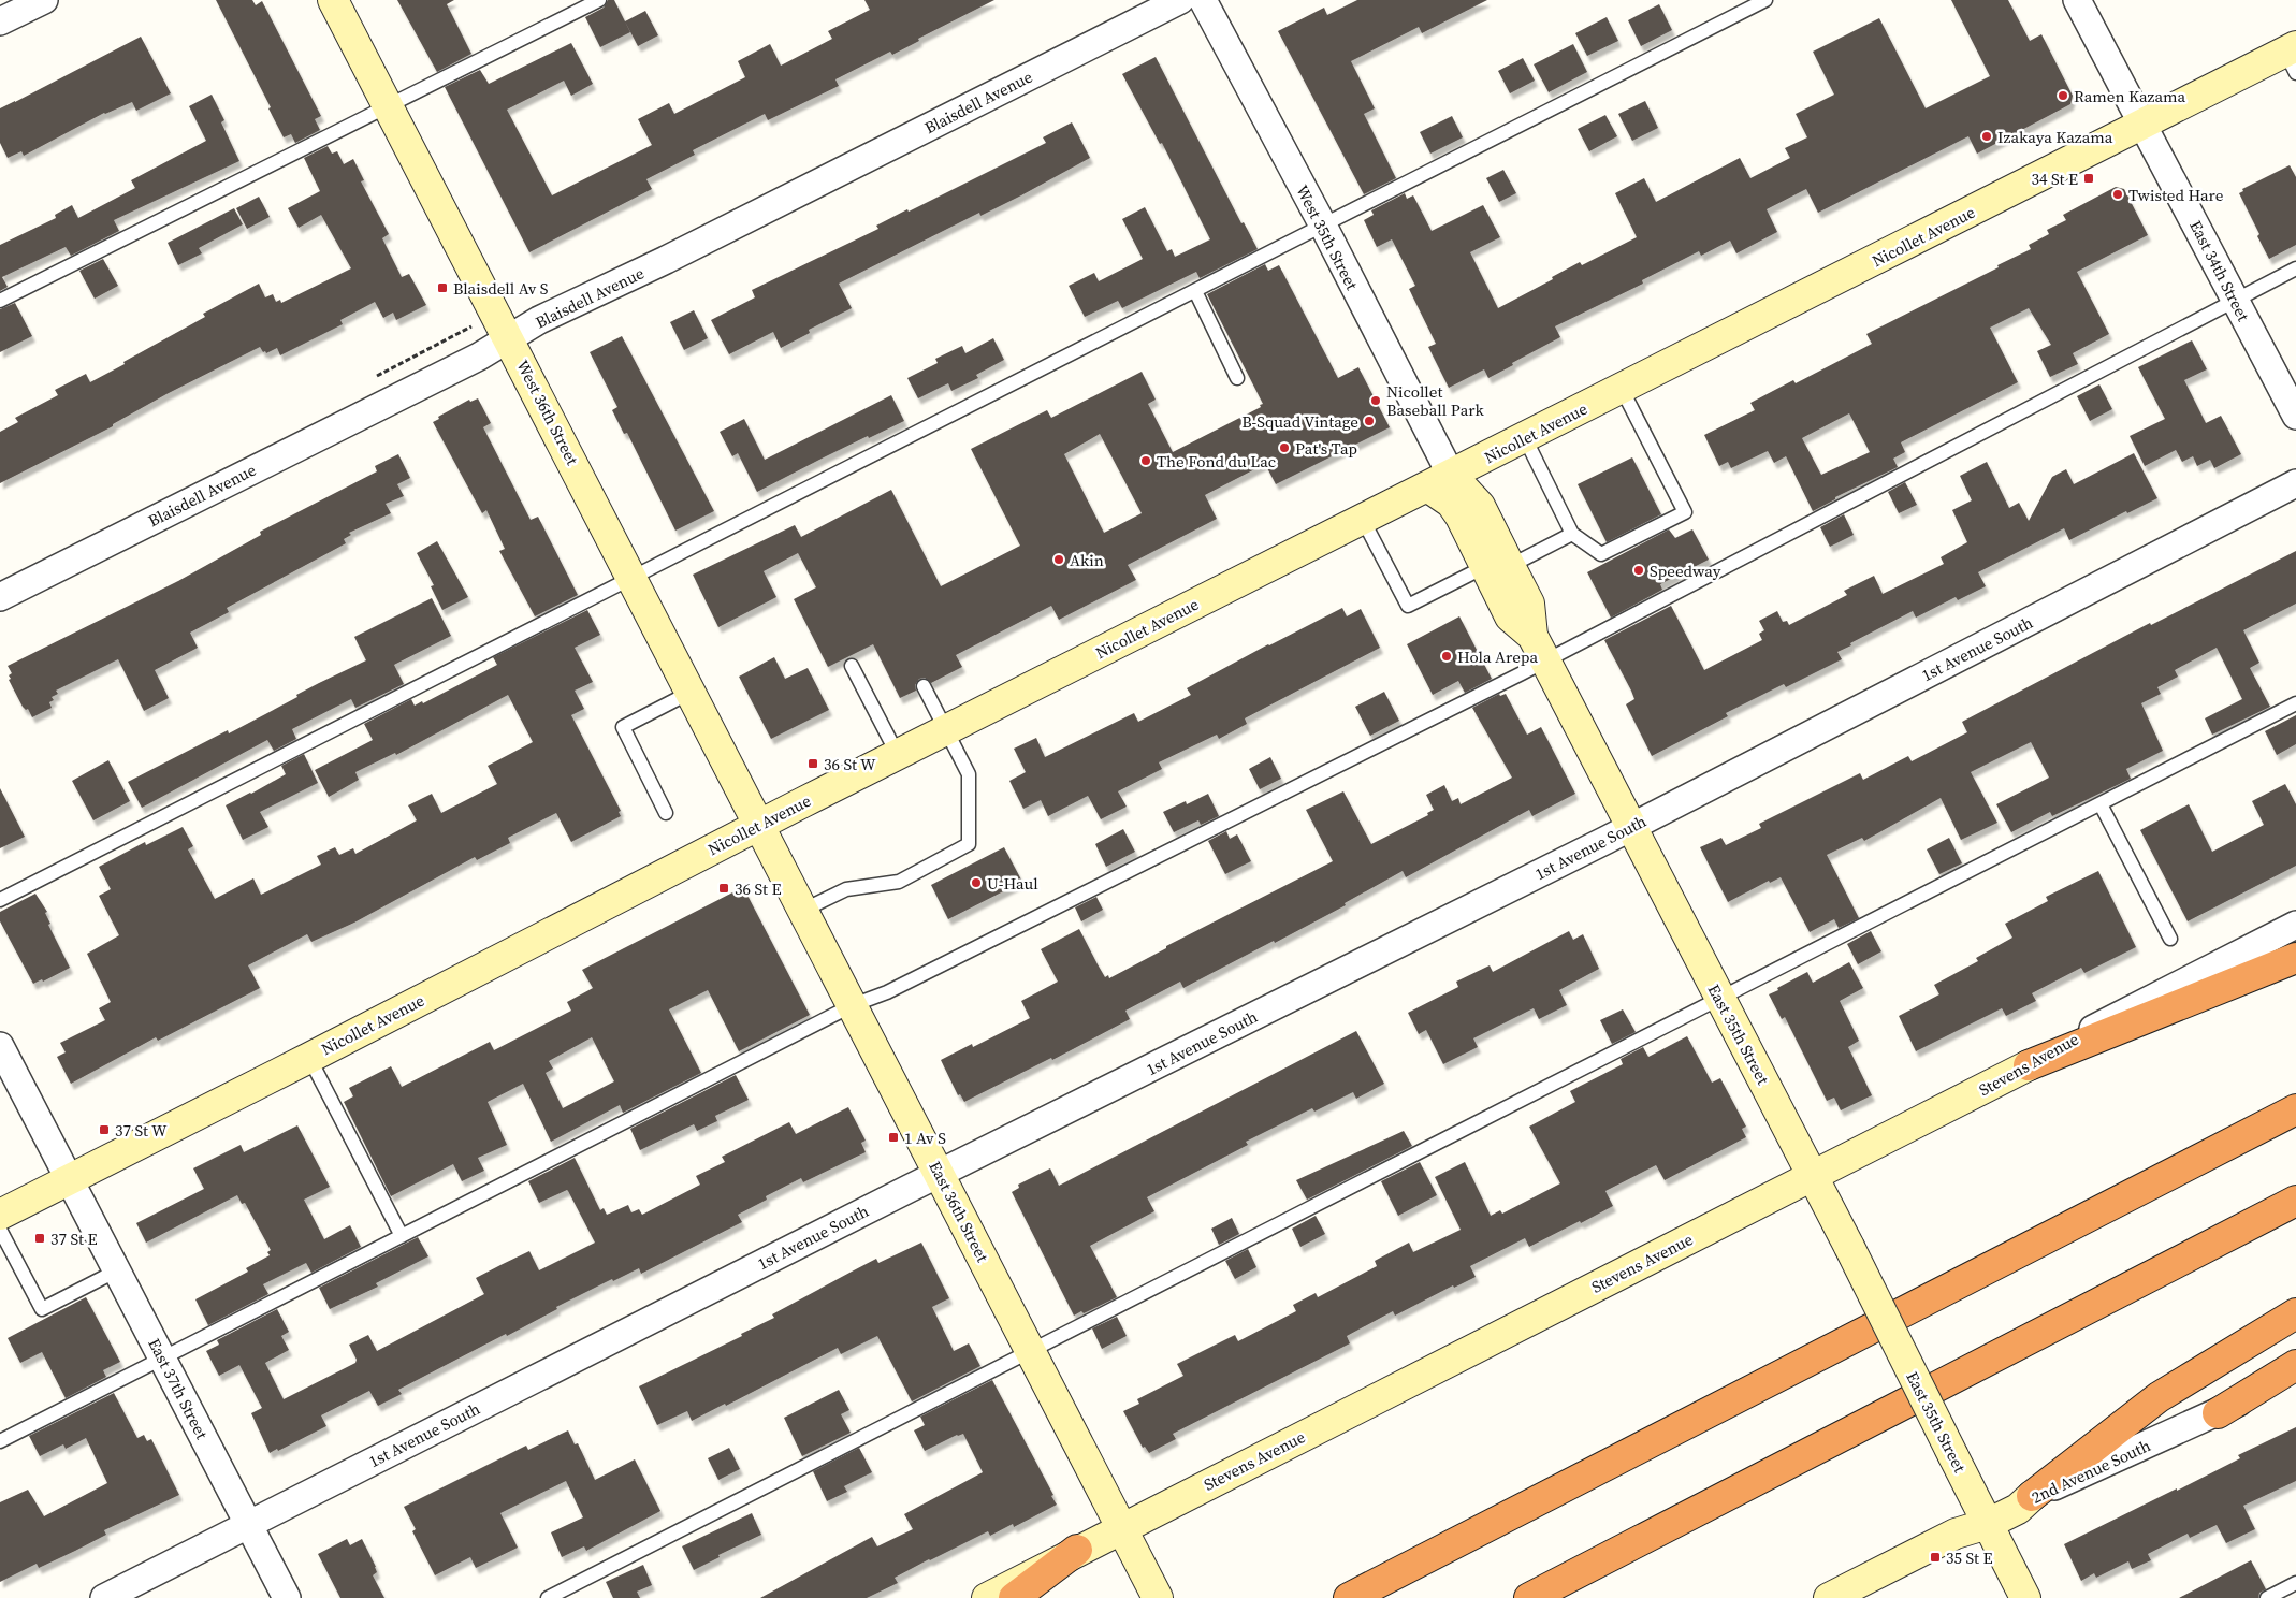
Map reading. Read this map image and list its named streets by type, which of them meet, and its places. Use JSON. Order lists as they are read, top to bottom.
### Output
{
  "streets": {
    "street": [
      "Blaisdell Avenue",
      "Nicollet Avenue",
      "West 35th Street",
      "East 34th Street",
      "West 36th Street",
      "1st Avenue South",
      "East 35th Street",
      "Stevens Avenue",
      "East 36th Street",
      "East 37th Street",
      "2nd Avenue South"
    ]
  },
  "crossings": [
    ["Blaisdell Avenue", "West 36th Street"],
    ["Nicollet Avenue", "West 35th Street"],
    ["Nicollet Avenue", "East 34th Street"],
    ["Nicollet Avenue", "West 36th Street"],
    ["Nicollet Avenue", "East 36th Street"],
    ["Nicollet Avenue", "East 37th Street"],
    ["West 36th Street", "East 36th Street"],
    ["1st Avenue South", "East 35th Street"],
    ["1st Avenue South", "East 36th Street"],
    ["1st Avenue South", "East 37th Street"],
    ["East 35th Street", "Stevens Avenue"],
    ["East 35th Street", "2nd Avenue South"],
    ["Stevens Avenue", "East 36th Street"]
  ],
  "places": {
    "other": [
      "Ramen Kazama",
      "Izakaya Kazama",
      "Twisted Hare",
      "Nicollet Baseball Park",
      "B-Squad Vintage",
      "Pat's Tap",
      "The Fond du Lac",
      "Akin",
      "Speedway",
      "Hola Arepa",
      "U-Haul"
    ],
    "transit": [
      "34 St E",
      "Blaisdell Av S",
      "36 St W",
      "36 St E",
      "37 St W",
      "1 Av S",
      "37 St E",
      "35 St E"
    ]
  }
}
